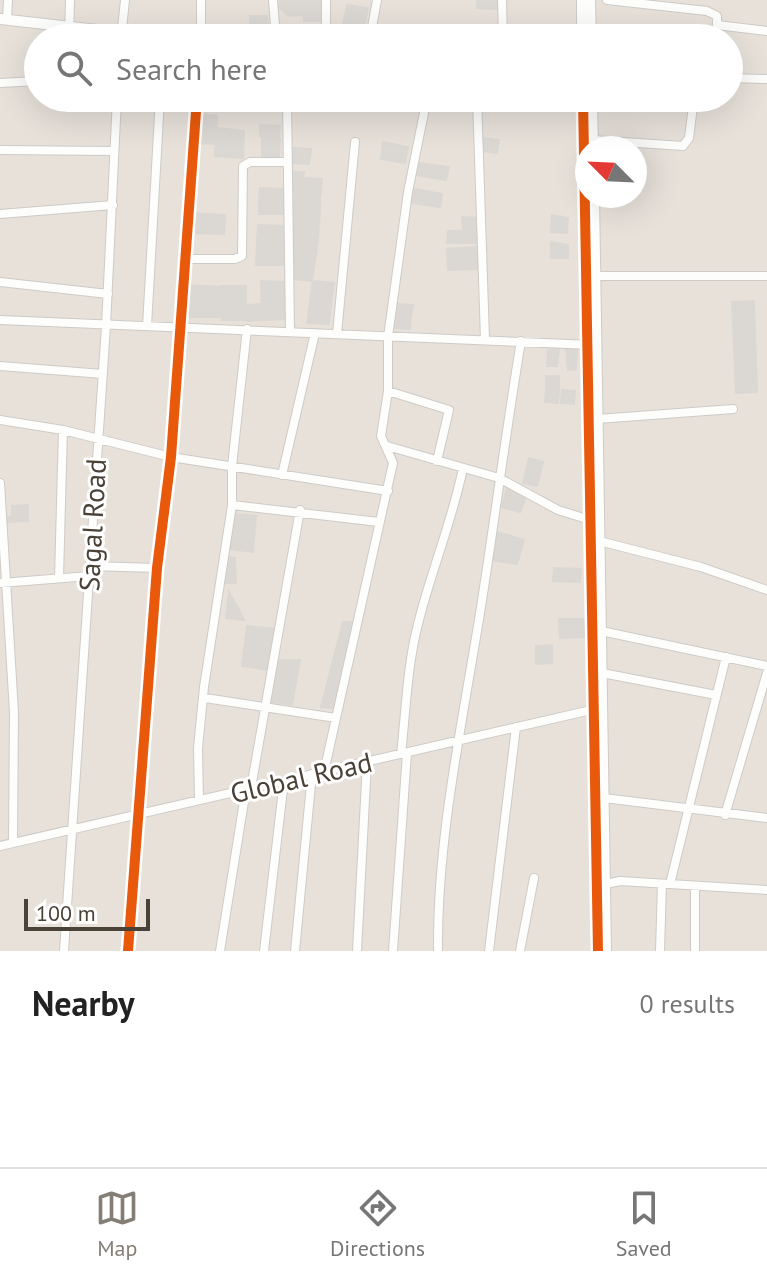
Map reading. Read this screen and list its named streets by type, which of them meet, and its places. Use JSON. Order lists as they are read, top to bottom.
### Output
{
  "streets": {
    "street": ["Sagal Road", "Global Road"]
  },
  "crossings": [
    ["Sagal Road", "Global Road"]
  ],
  "scale_bar": "100 m",
  "north": "top left",
  "page": {
    "search": "Search here",
    "scale": "100 m",
    "heading": ["Nearby", "0 results"],
    "nav": ["Map", "Directions", "Saved"]
  }
}
